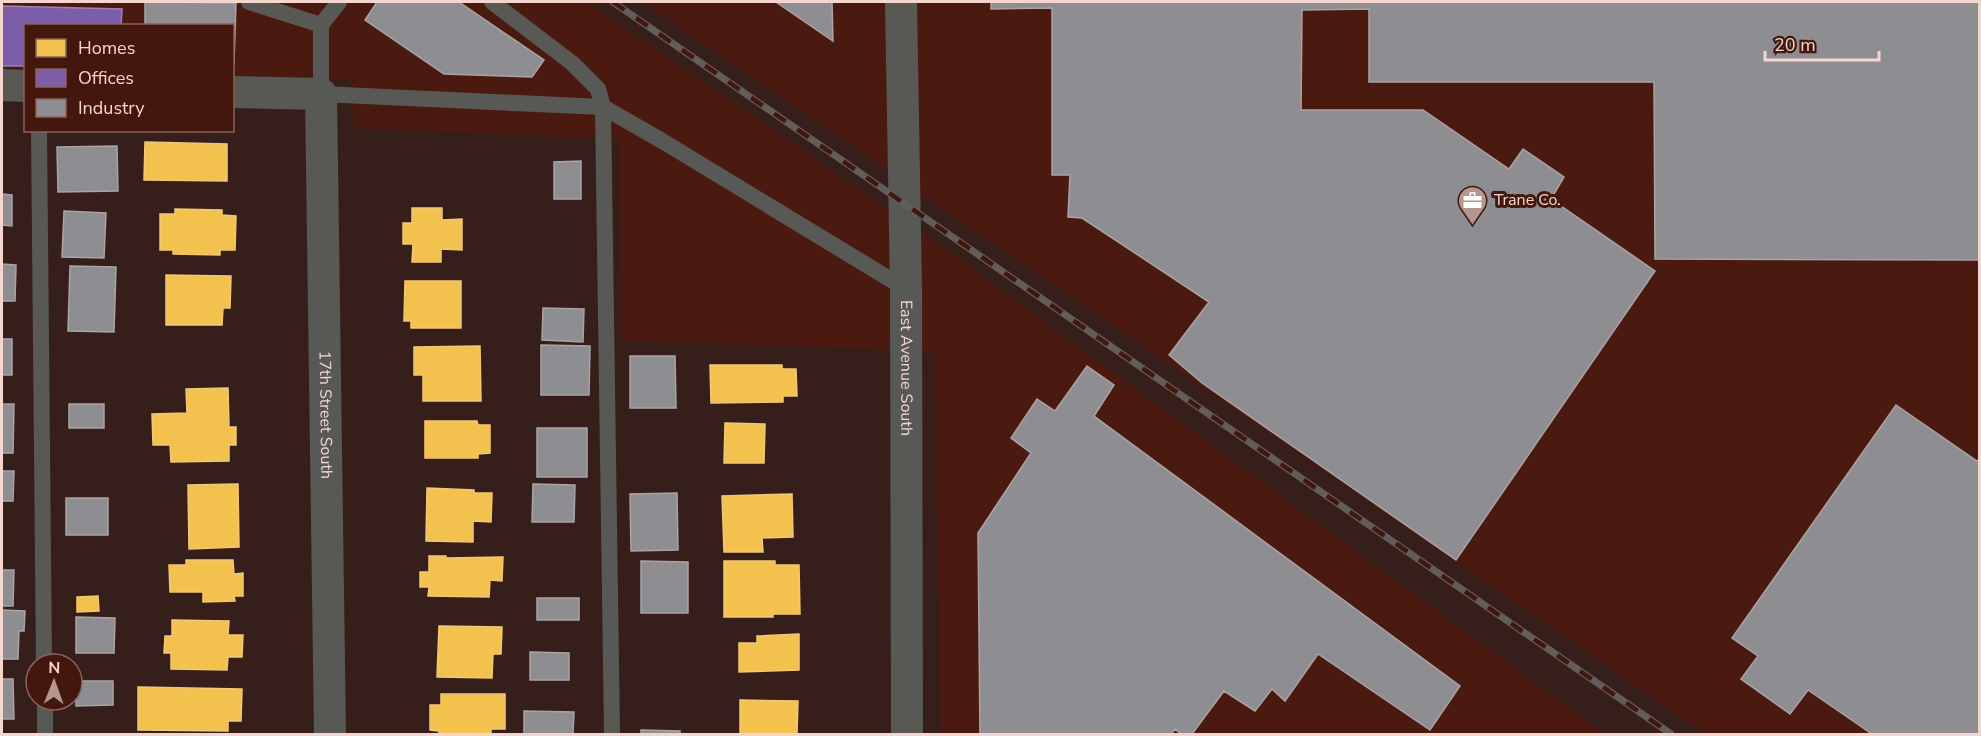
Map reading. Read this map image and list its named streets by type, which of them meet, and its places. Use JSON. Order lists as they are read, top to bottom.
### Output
{
  "streets": {
    "street": ["East Avenue South", "17th Street South"]
  },
  "places": {
    "office": ["Trane Co."]
  },
  "legend": ["Homes", "Offices", "Industry"],
  "scale_bar": "20 m",
  "north": "top"
}
